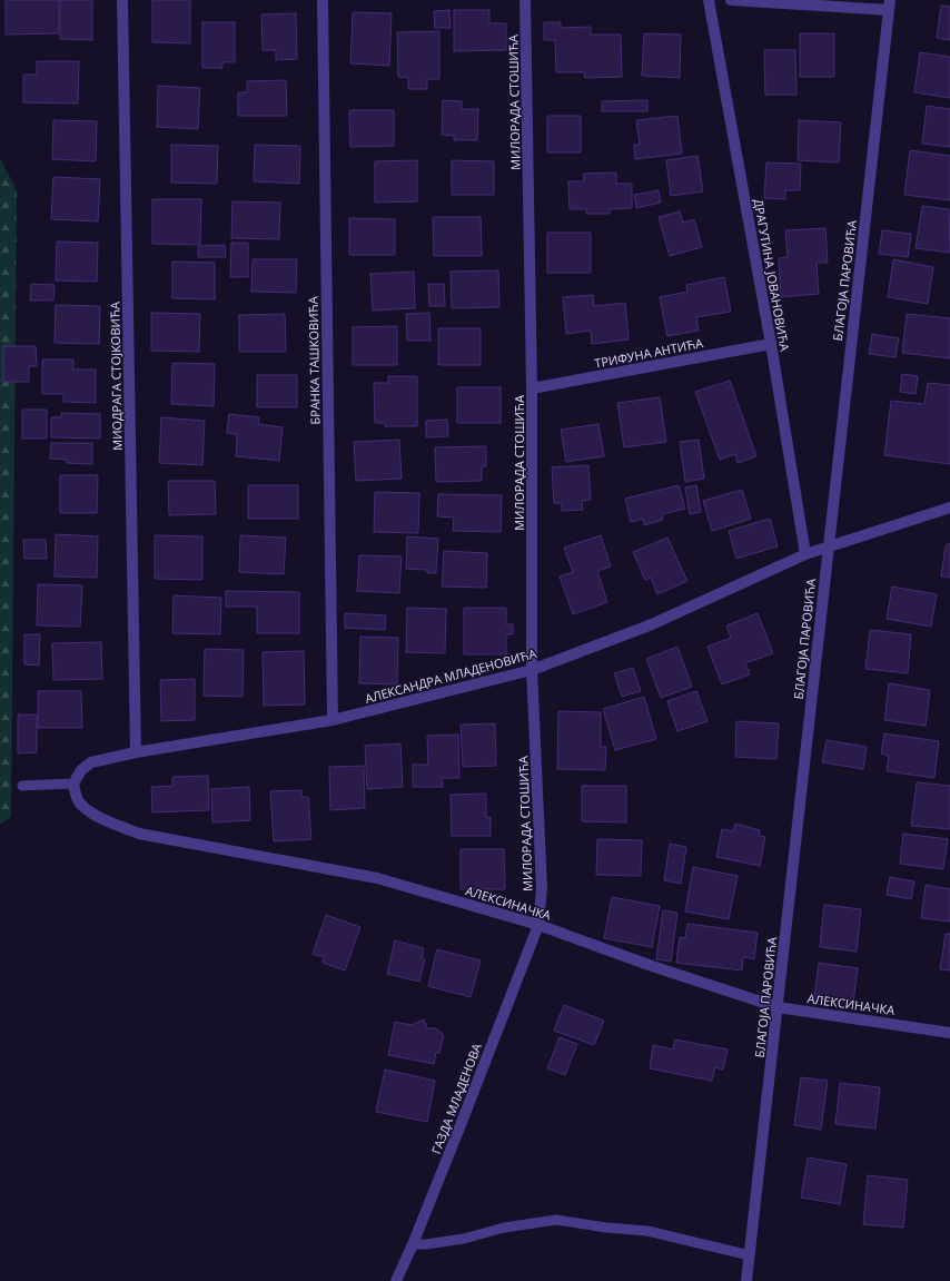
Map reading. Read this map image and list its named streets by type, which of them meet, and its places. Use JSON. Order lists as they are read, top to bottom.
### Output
{
  "streets": {
    "street": [
      "МИЛОРАДА СТОШИЋА",
      "ДРАГУТИНА ЈОВАНОВИЋА",
      "БЛАГОЈА ПАРОВИЋА",
      "ТРИФУНА АНТИЋА",
      "БРАНКА ТАШКОВИЋА",
      "МИОДРАГА СТОЈКОВИЋА",
      "АЛЕКСАНДРА МЛАДЕНОВИЋА",
      "АЛЕКСИНАЧКА",
      "ГАЗДА МЛАДЕНОВА"
    ]
  },
  "crossings": [
    ["МИЛОРАДА СТОШИЋА", "ТРИФУНА АНТИЋА"],
    ["МИЛОРАДА СТОШИЋА", "АЛЕКСАНДРА МЛАДЕНОВИЋА"],
    ["МИЛОРАДА СТОШИЋА", "АЛЕКСИНАЧКА"],
    ["МИЛОРАДА СТОШИЋА", "ГАЗДА МЛАДЕНОВА"],
    ["ДРАГУТИНА ЈОВАНОВИЋА", "ТРИФУНА АНТИЋА"],
    ["ДРАГУТИНА ЈОВАНОВИЋА", "АЛЕКСАНДРА МЛАДЕНОВИЋА"],
    ["БЛАГОЈА ПАРОВИЋА", "АЛЕКСАНДРА МЛАДЕНОВИЋА"],
    ["БЛАГОЈА ПАРОВИЋА", "АЛЕКСИНАЧКА"],
    ["БРАНКА ТАШКОВИЋА", "АЛЕКСАНДРА МЛАДЕНОВИЋА"],
    ["МИОДРАГА СТОЈКОВИЋА", "АЛЕКСАНДРА МЛАДЕНОВИЋА"],
    ["АЛЕКСАНДРА МЛАДЕНОВИЋА", "АЛЕКСИНАЧКА"],
    ["АЛЕКСИНАЧКА", "ГАЗДА МЛАДЕНОВА"]
  ]
}
